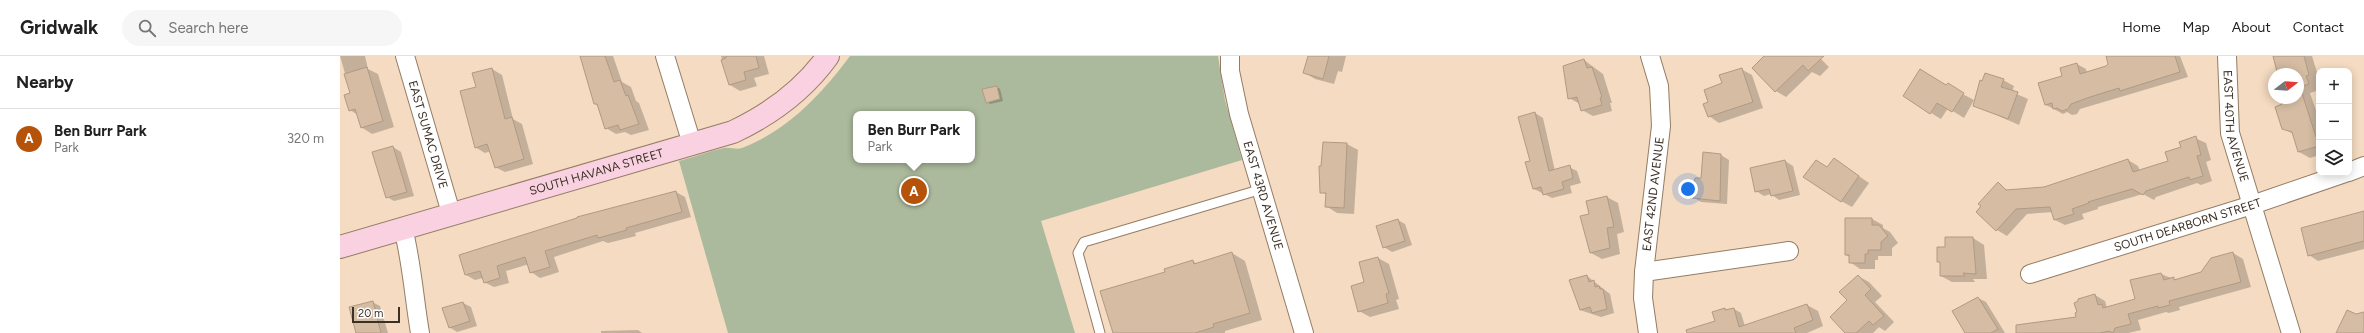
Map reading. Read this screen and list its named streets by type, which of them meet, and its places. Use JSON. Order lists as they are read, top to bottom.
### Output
{
  "streets": {
    "street": [
      "EAST 40TH AVENUE",
      "EAST SUMAC DRIVE",
      "SOUTH HAVANA STREET",
      "EAST 42ND AVENUE",
      "EAST 43RD AVENUE",
      "SOUTH DEARBORN STREET"
    ]
  },
  "crossings": [
    ["EAST 40TH AVENUE", "SOUTH DEARBORN STREET"],
    ["EAST SUMAC DRIVE", "SOUTH HAVANA STREET"]
  ],
  "scale_bar": "20 m",
  "north": "right",
  "page": {
    "header": "Gridwalk",
    "search": "Search here",
    "nav": [
      "Home",
      "Map",
      "About",
      "Contact"
    ],
    "heading": "Nearby",
    "map_buttons": ["+", "−"],
    "list": [
      {
        "mark": "A",
        "name": "Ben Burr Park",
        "note": "Park",
        "value": "320 m"
      }
    ],
    "popup": ["Ben Burr Park", "Park"],
    "pins": "A",
    "scale": "20 m"
  }
}
